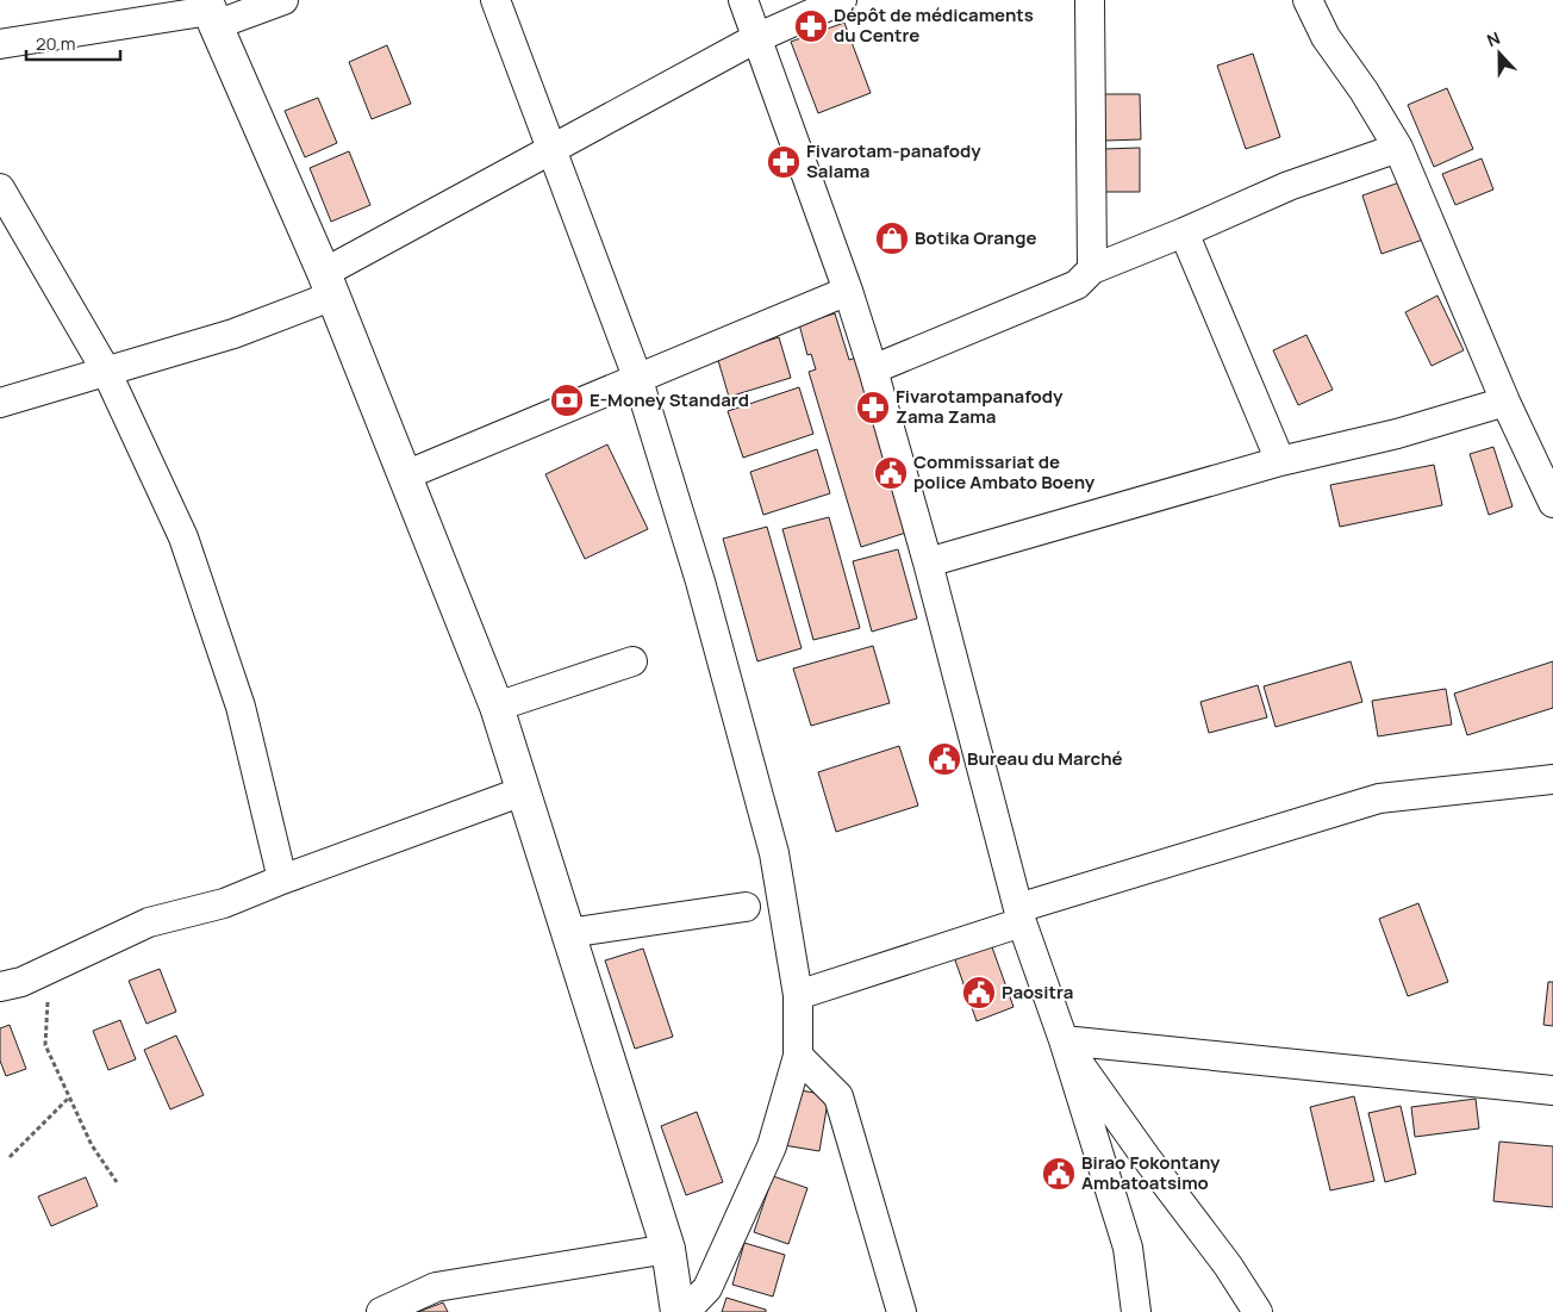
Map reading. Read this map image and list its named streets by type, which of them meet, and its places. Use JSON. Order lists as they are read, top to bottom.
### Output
{
  "places": {
    "pharmacy": ["Dépôt de médicaments du Centre", "Fivarotam-panafody Salama", "Fivarotampanafody Zama Zama"],
    "shop": ["Botika Orange"],
    "bank": ["E-Money Standard"],
    "public building": [
      "Commissariat de police Ambato Boeny",
      "Bureau du Marché",
      "Paositra",
      "Birao Fokontany Ambatoatsimo"
    ]
  },
  "scale_bar": "20 m",
  "north": "top"
}
